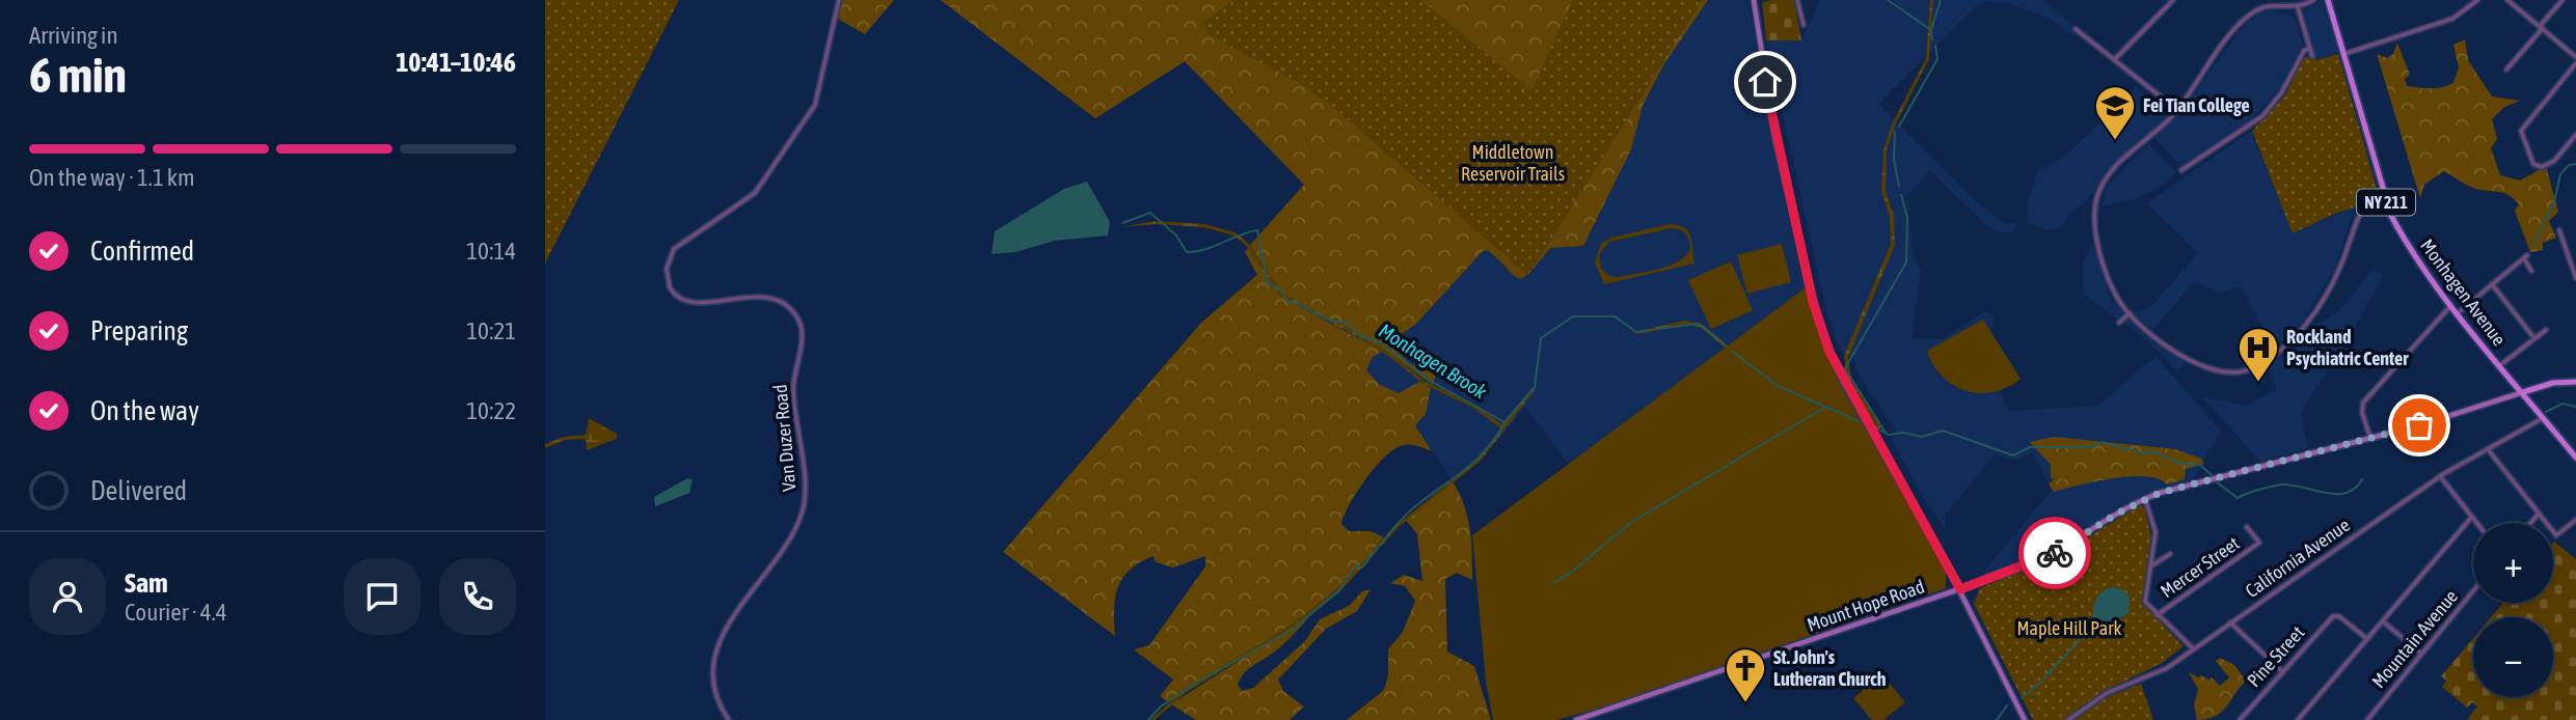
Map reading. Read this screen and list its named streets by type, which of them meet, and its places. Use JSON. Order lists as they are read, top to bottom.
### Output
{
  "streets": {
    "main road": ["NY 211", "Monhagen Avenue"],
    "street": [
      "Van Duzer Road",
      "California Avenue",
      "Mercer Street",
      "Mount Hope Road",
      "Mountain Avenue",
      "Pine Street"
    ]
  },
  "crossings": [
    ["Monhagen Avenue", "California Avenue"],
    ["Monhagen Avenue", "Mount Hope Road"]
  ],
  "water": ["Monhagen Brook"],
  "parks": ["Middletown Reservoir Trails", "Maple Hill Park"],
  "places": {
    "school or university": ["Fei Tian College"],
    "hospital": ["Rockland Psychiatric Center"],
    "church": ["St. John's Lutheran Church"]
  },
  "page": {
    "heading": ["6 min", "Arriving in", "10:41–10:46"],
    "panel": ["Sam", "Courier · 4.4"],
    "bar": "On the way · 1.1 km",
    "list": [
      ["Confirmed", "10:14"],
      ["Preparing", "10:21"],
      ["On the way", "10:22"],
      "Delivered"
    ],
    "map_buttons": ["+", "−"]
  }
}
